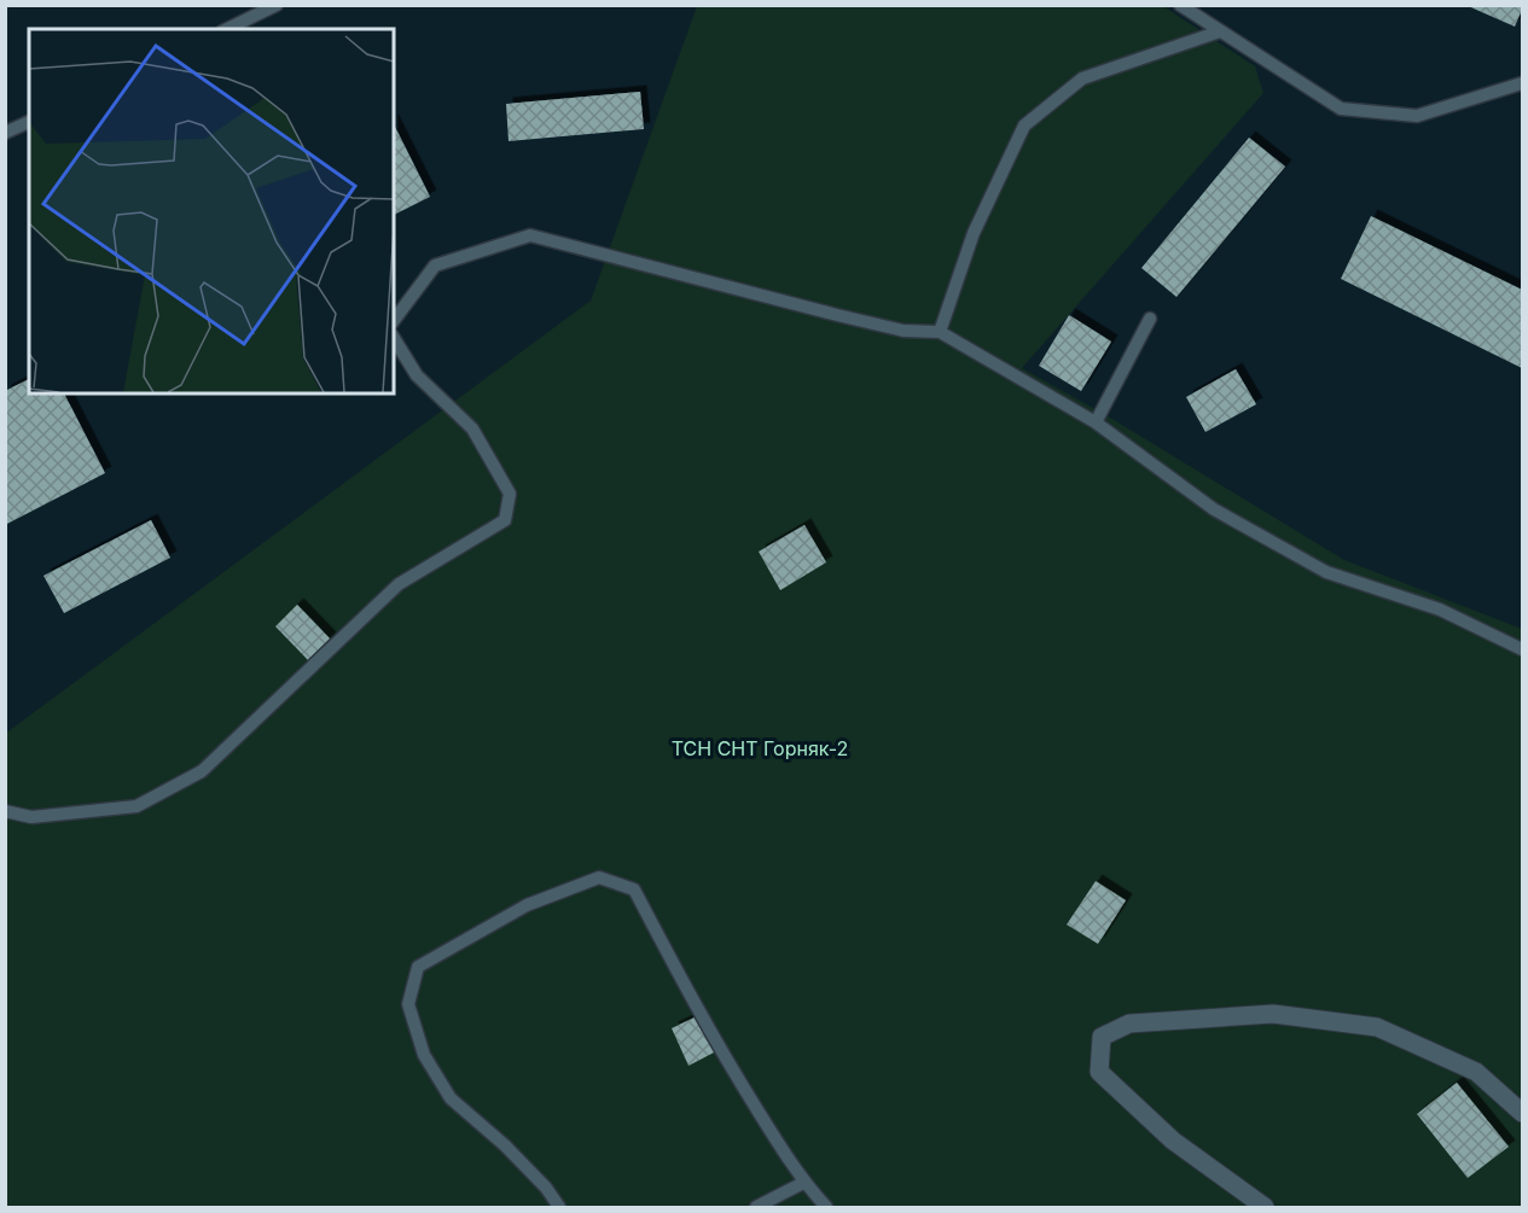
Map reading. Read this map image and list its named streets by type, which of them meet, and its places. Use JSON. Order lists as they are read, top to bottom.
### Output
{
  "parks": ["ТСН СНТ Горняк-2"]
}
